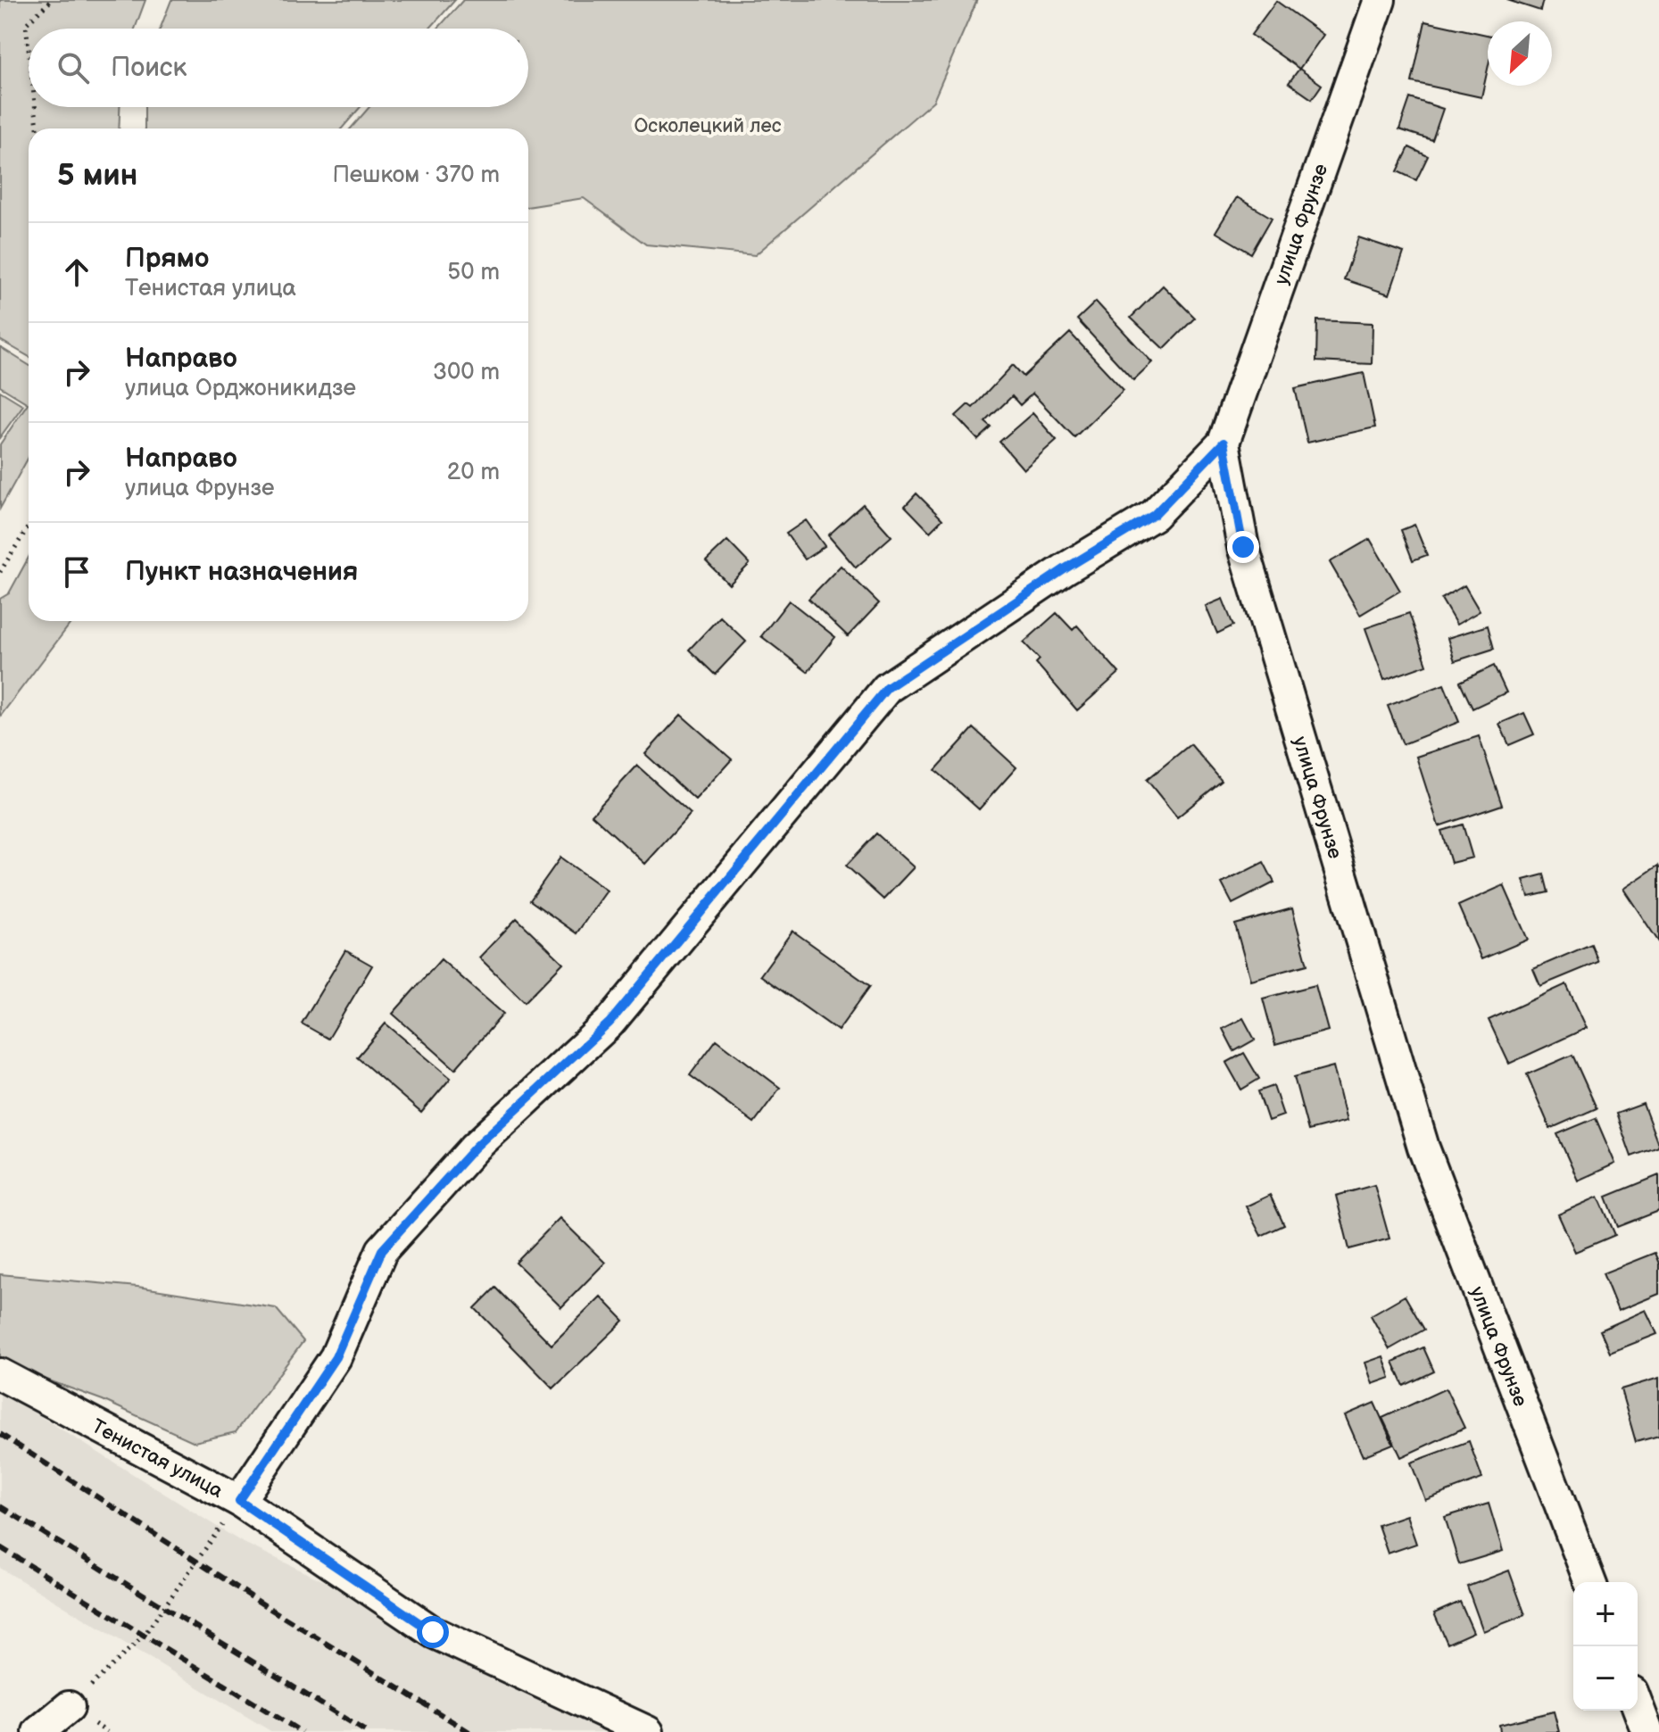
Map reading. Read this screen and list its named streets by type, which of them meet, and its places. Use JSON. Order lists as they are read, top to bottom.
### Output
{
  "streets": {
    "street": ["улица Фрунзе", "Тенистая улица"]
  },
  "parks": ["Осколецкий лес"],
  "north": "bottom left",
  "page": {
    "search": "Поиск",
    "heading": ["5 мин", "Пешком · 370 m"],
    "list": [
      ["Прямо", "Тенистая улица", "50 m"],
      ["Направо", "улица Орджоникидзе", "300 m"],
      ["Направо", "улица Фрунзе", "20 m"],
      "Пункт назначения"
    ],
    "map_buttons": ["+", "−"]
  }
}
